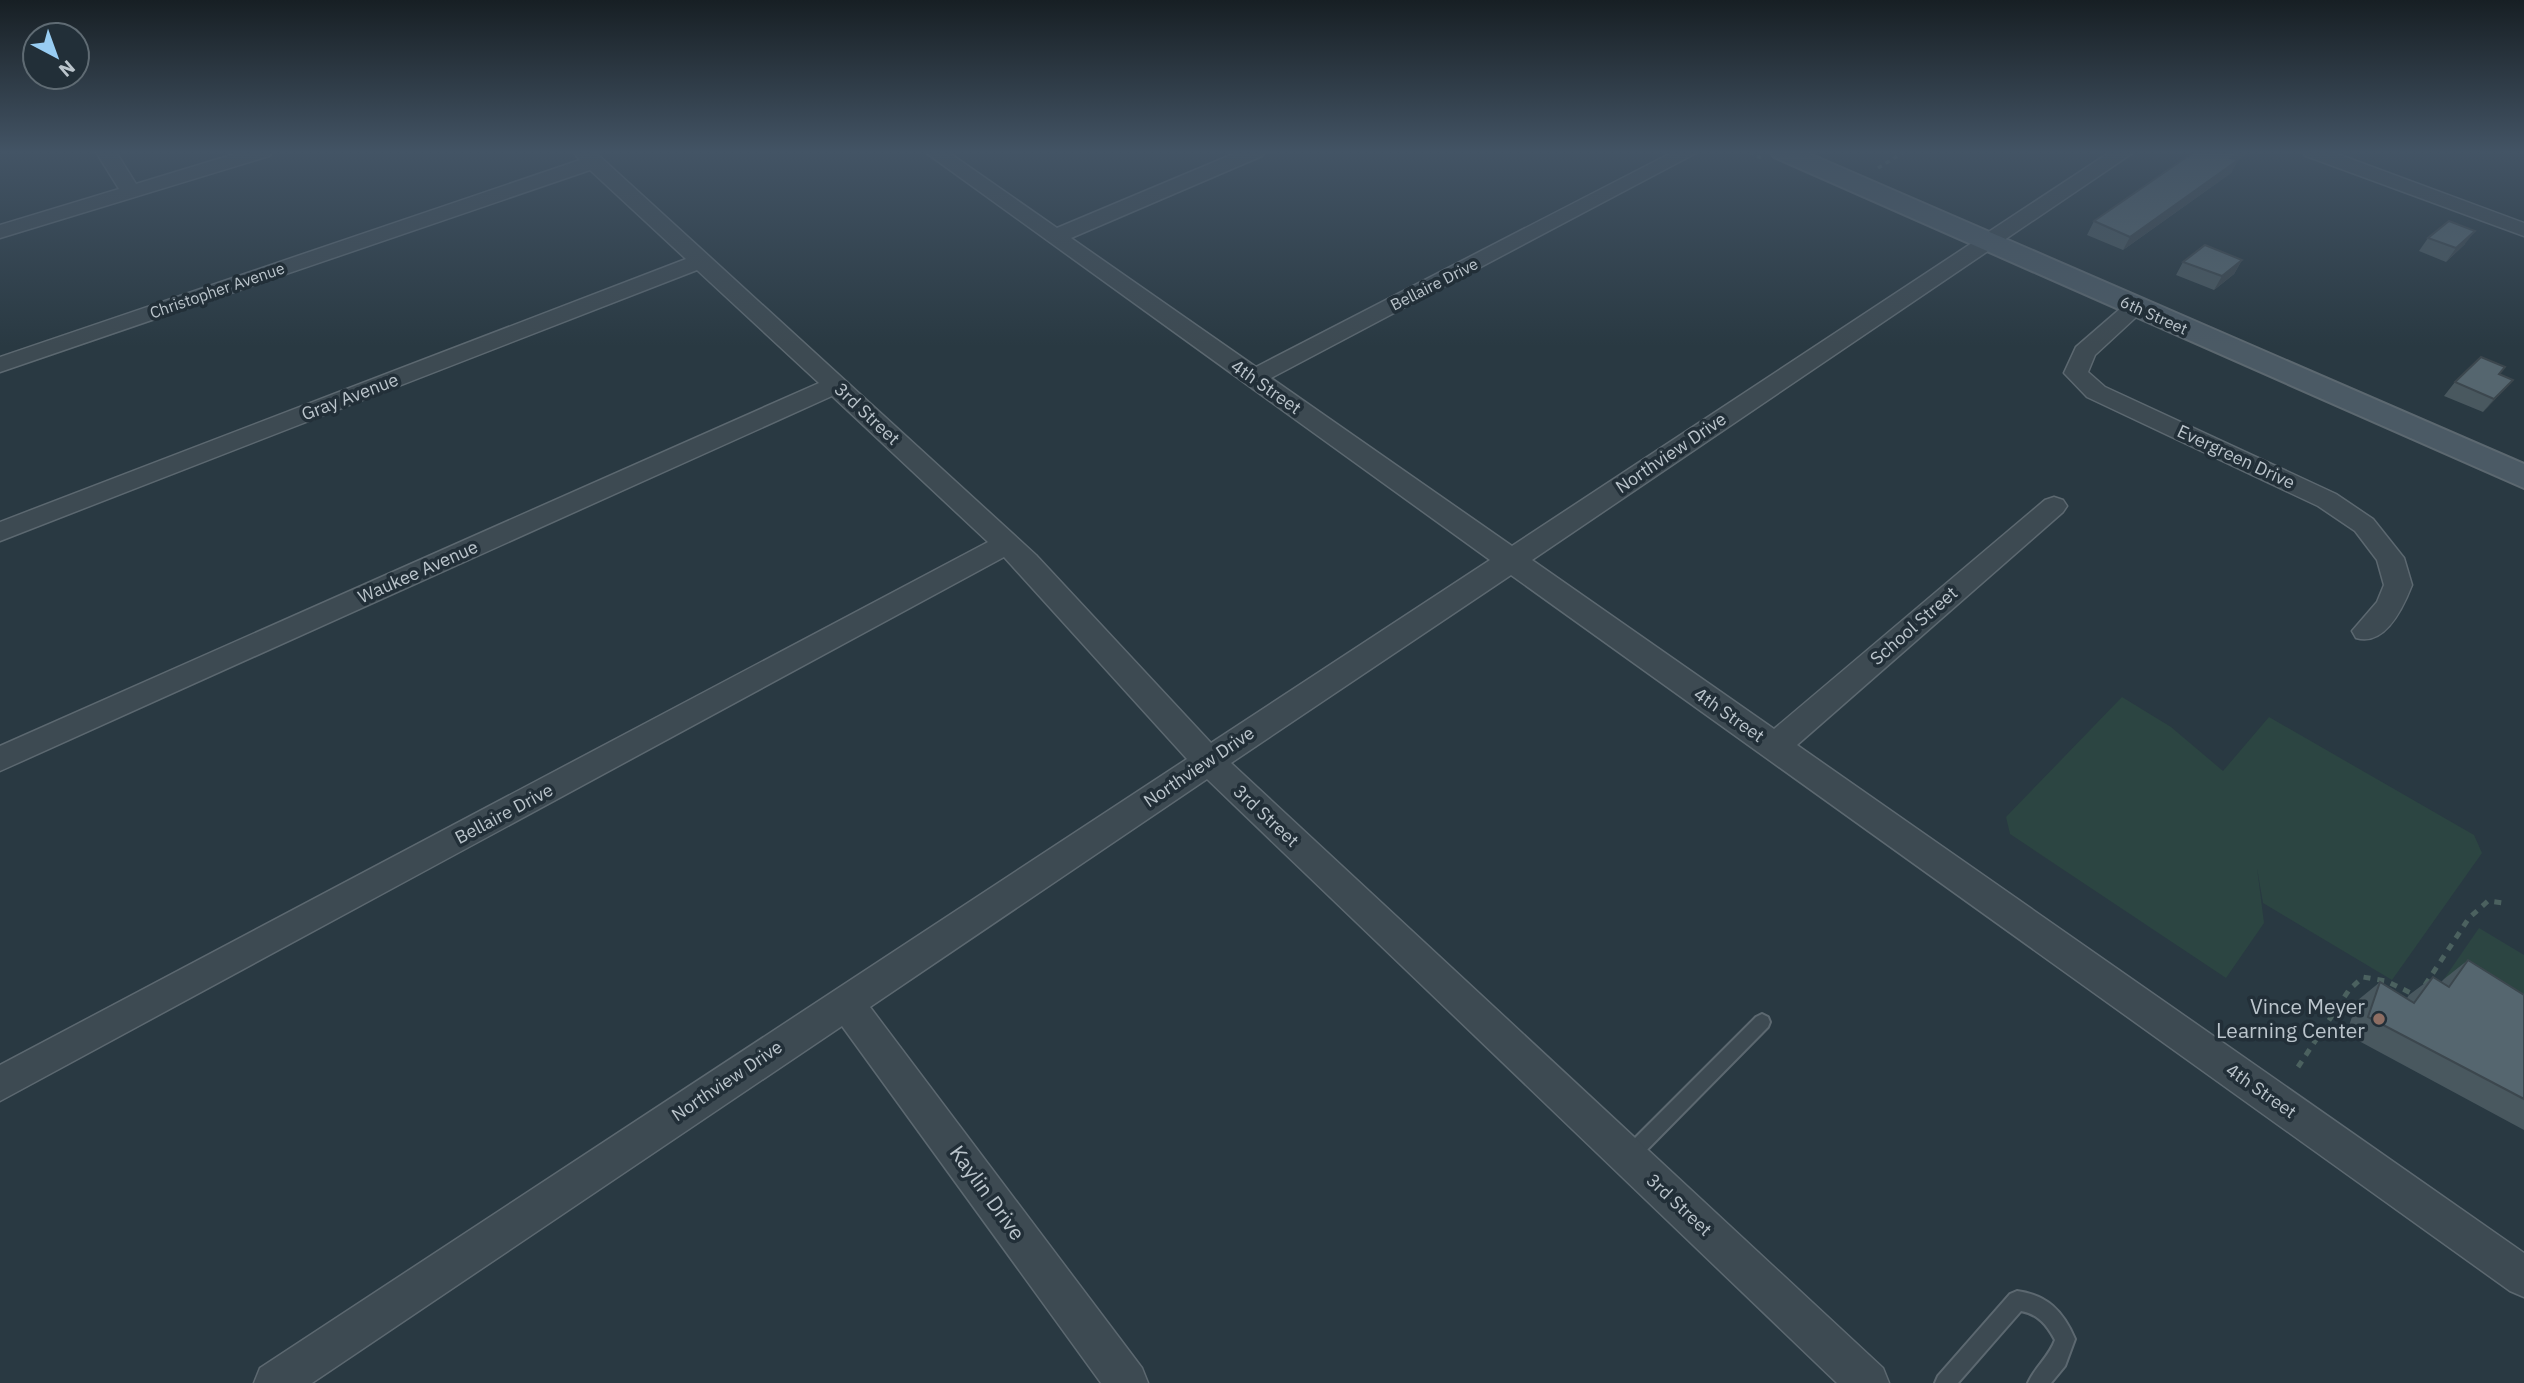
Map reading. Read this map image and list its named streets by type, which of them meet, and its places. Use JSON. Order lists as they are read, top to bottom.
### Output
{
  "streets": {
    "main road": ["6th Street"],
    "street": [
      "Bellaire Drive",
      "Christopher Avenue",
      "4th Street",
      "Gray Avenue",
      "3rd Street",
      "Northview Drive",
      "Evergreen Drive",
      "Waukee Avenue",
      "School Street",
      "Kaylin Drive"
    ]
  },
  "crossings": [
    ["Bellaire Drive", "4th Street"],
    ["Bellaire Drive", "3rd Street"],
    ["6th Street", "Northview Drive"],
    ["6th Street", "Evergreen Drive"],
    ["4th Street", "Northview Drive"],
    ["4th Street", "School Street"],
    ["Gray Avenue", "3rd Street"],
    ["3rd Street", "Northview Drive"],
    ["3rd Street", "Waukee Avenue"],
    ["Northview Drive", "Kaylin Drive"]
  ],
  "places": ["Vince Meyer Learning Center"],
  "north": "bottom right"
}
